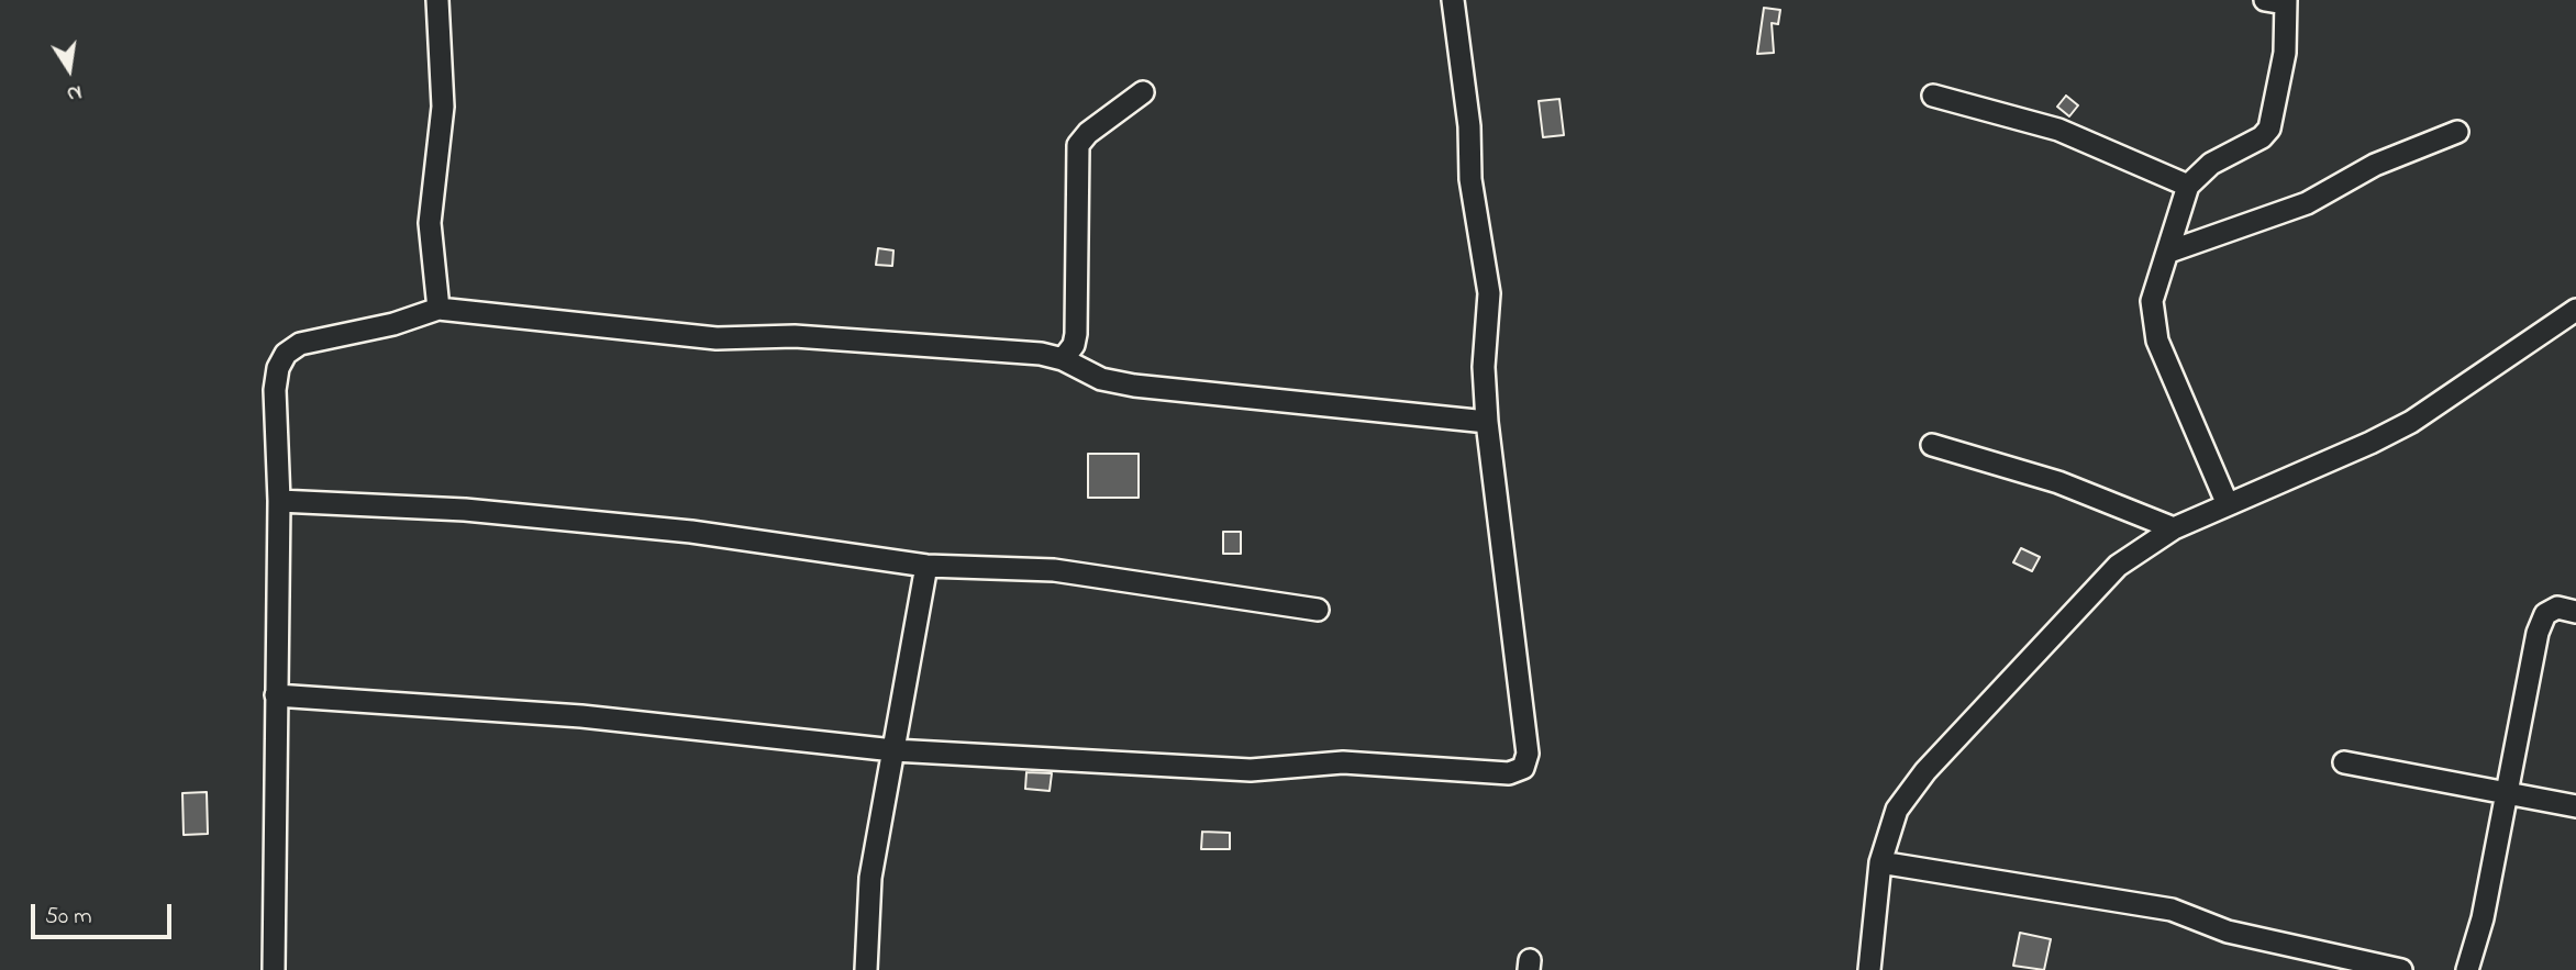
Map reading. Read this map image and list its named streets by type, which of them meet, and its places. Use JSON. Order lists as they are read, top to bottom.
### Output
{
  "scale_bar": "50 m",
  "north": "bottom"
}
